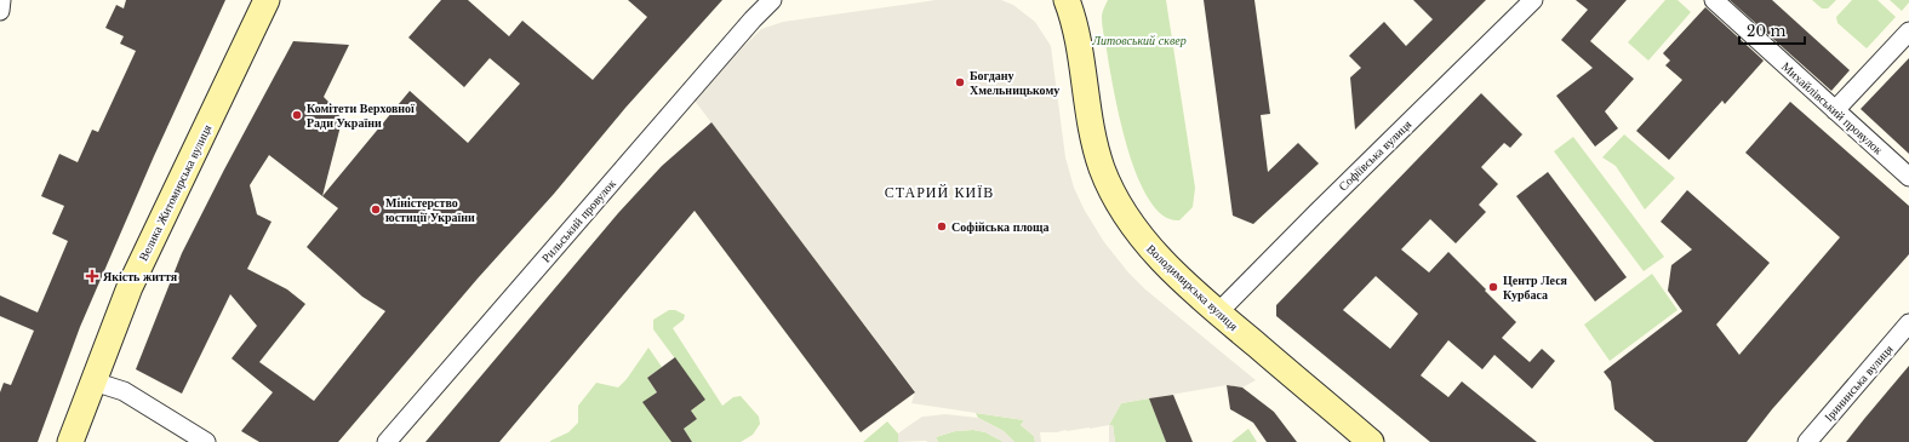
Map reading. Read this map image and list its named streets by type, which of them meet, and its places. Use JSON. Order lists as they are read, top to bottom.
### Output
{
  "streets": {
    "main road": ["Велика Житомирська вулиця", "Володимирська вулиця"],
    "street": [
      "Михайлівський провулок",
      "Софіївська вулиця",
      "Рильський провулок",
      "Ірининська вулиця"
    ]
  },
  "crossings": [
    ["Софіївська вулиця", "Володимирська вулиця"]
  ],
  "districts": ["СТАРИЙ КИЇВ"],
  "parks": ["Литовський сквер"],
  "places": {
    "other": [
      "Богдану Хмельницькому",
      "Комітети Верховної Ради України",
      "Міністерство юстиції України",
      "Софійська площа",
      "Центр Леся Курбаса"
    ],
    "health": ["Якість життя"]
  },
  "scale_bar": "20 m"
}
